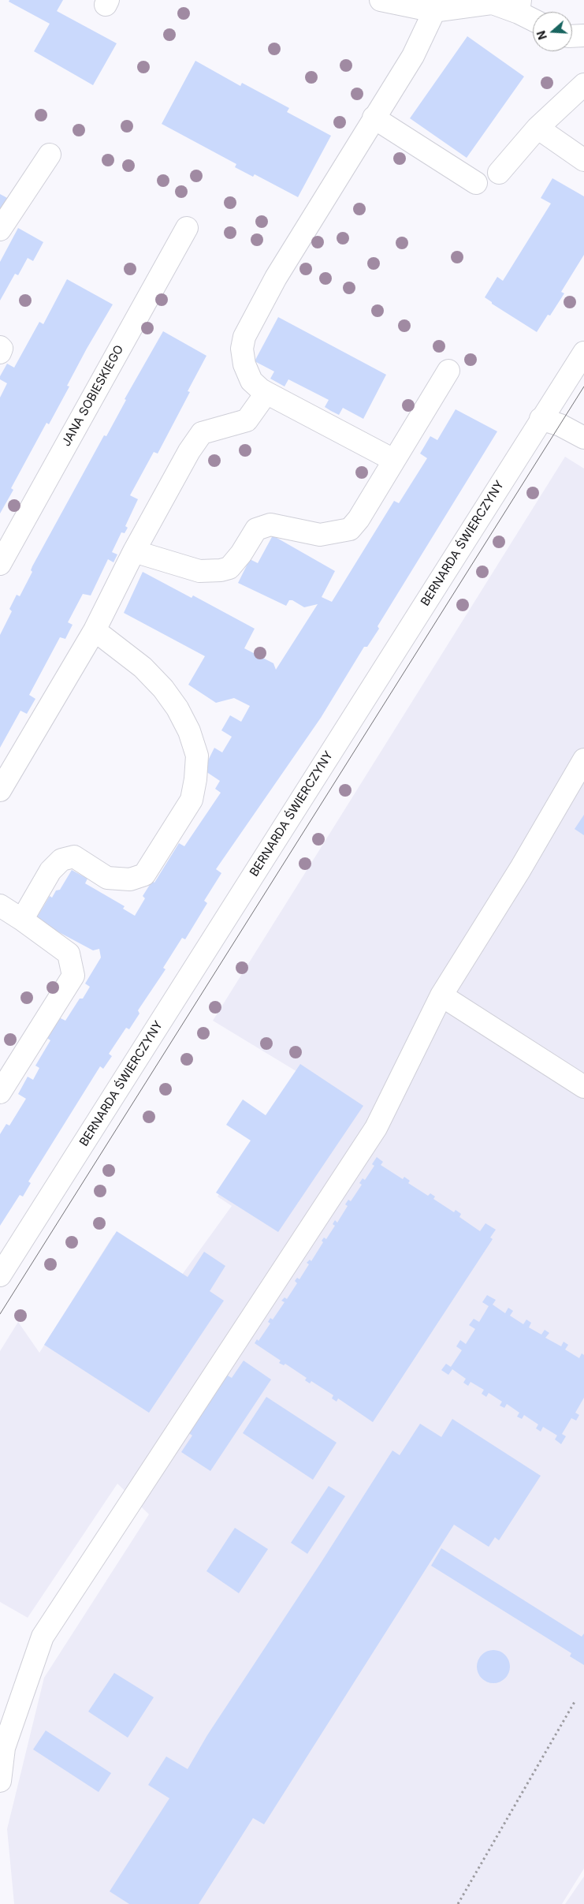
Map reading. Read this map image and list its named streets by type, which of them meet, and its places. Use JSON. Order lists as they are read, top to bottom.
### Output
{
  "streets": {
    "street": ["JANA SOBIESKIEGO", "BERNARDA ŚWIERCZYNY"]
  },
  "north": "left"
}
